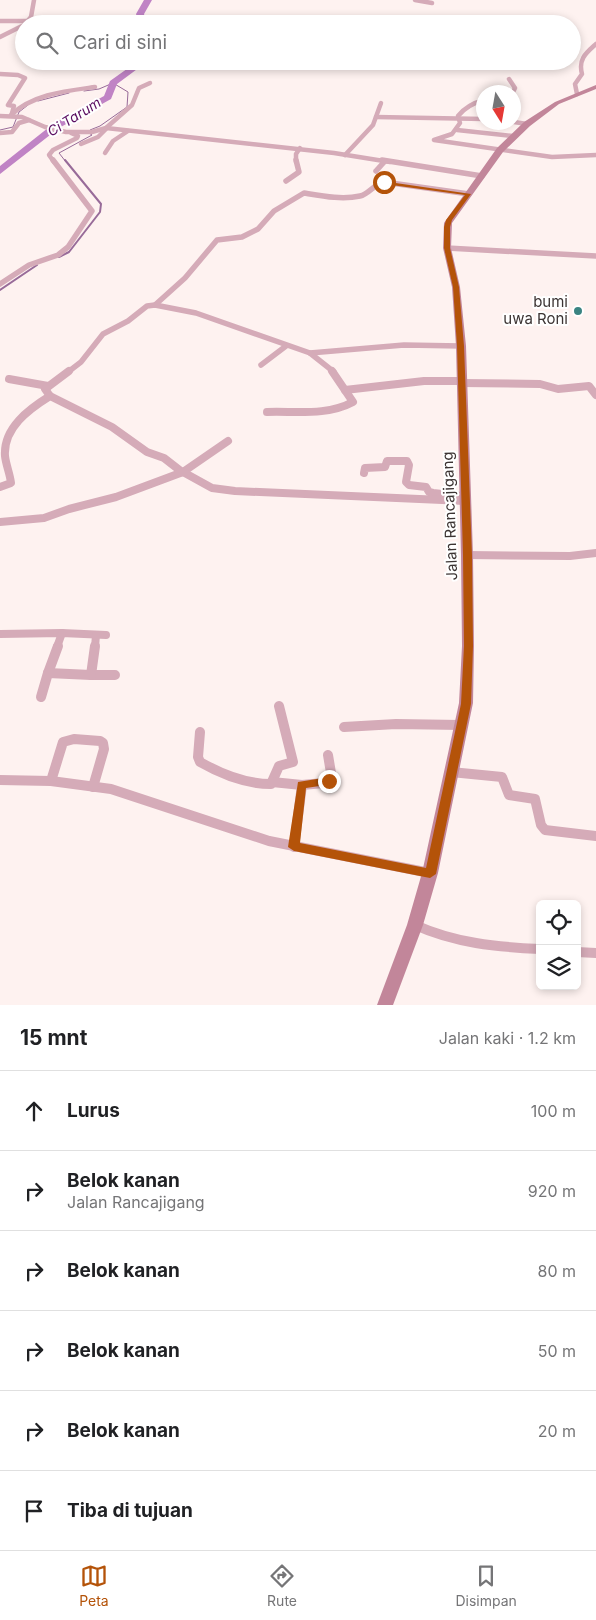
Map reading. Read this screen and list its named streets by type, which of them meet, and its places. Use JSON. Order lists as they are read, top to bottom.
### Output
{
  "streets": {
    "main road": ["Jalan Rancajigang"]
  },
  "water": ["Ci Tarum"],
  "places": ["bumi uwa Roni"],
  "north": "bottom",
  "page": {
    "search": "Cari di sini",
    "heading": ["15 mnt", "Jalan kaki · 1.2 km"],
    "list": [
      ["Lurus", "100 m"],
      ["Belok kanan", "Jalan Rancajigang", "920 m"],
      ["Belok kanan", "80 m"],
      ["Belok kanan", "50 m"],
      ["Belok kanan", "20 m"],
      "Tiba di tujuan"
    ],
    "nav": ["Peta", "Rute", "Disimpan"]
  }
}
